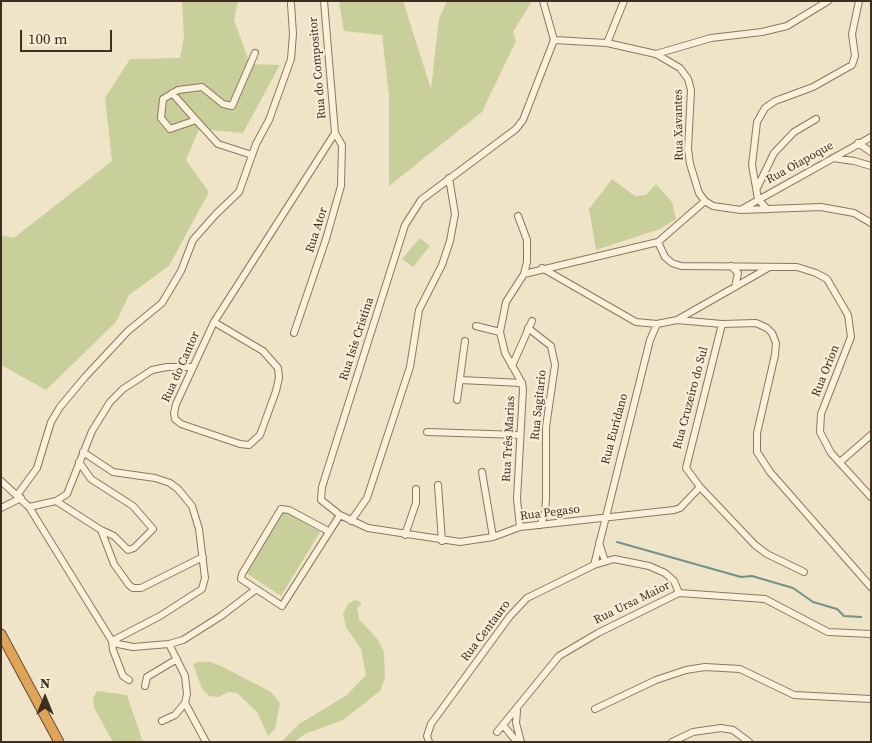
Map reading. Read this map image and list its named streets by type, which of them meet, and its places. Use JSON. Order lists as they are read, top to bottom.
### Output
{
  "streets": {
    "street": [
      "Rua do Compositor",
      "Rua Xavantes",
      "Rua Oiapoque",
      "Rua Ator",
      "Rua Isis Cristina",
      "Rua do Cantor",
      "Rua Orion",
      "Rua Cruzeiro do Sul",
      "Rua Sagitario",
      "Rua Euridano",
      "Rua Três Marias",
      "Rua Pegaso",
      "Rua Ursa Maior",
      "Rua Centauro"
    ]
  },
  "crossings": [
    ["Rua do Compositor", "Rua Ator"],
    ["Rua do Compositor", "Rua do Cantor"],
    ["Rua Ator", "Rua do Cantor"],
    ["Rua Isis Cristina", "Rua Pegaso"],
    ["Rua Cruzeiro do Sul", "Rua Pegaso"],
    ["Rua Sagitario", "Rua Pegaso"],
    ["Rua Euridano", "Rua Pegaso"],
    ["Rua Euridano", "Rua Centauro"],
    ["Rua Três Marias", "Rua Pegaso"]
  ],
  "scale_bar": "100 m",
  "north": "top"
}
